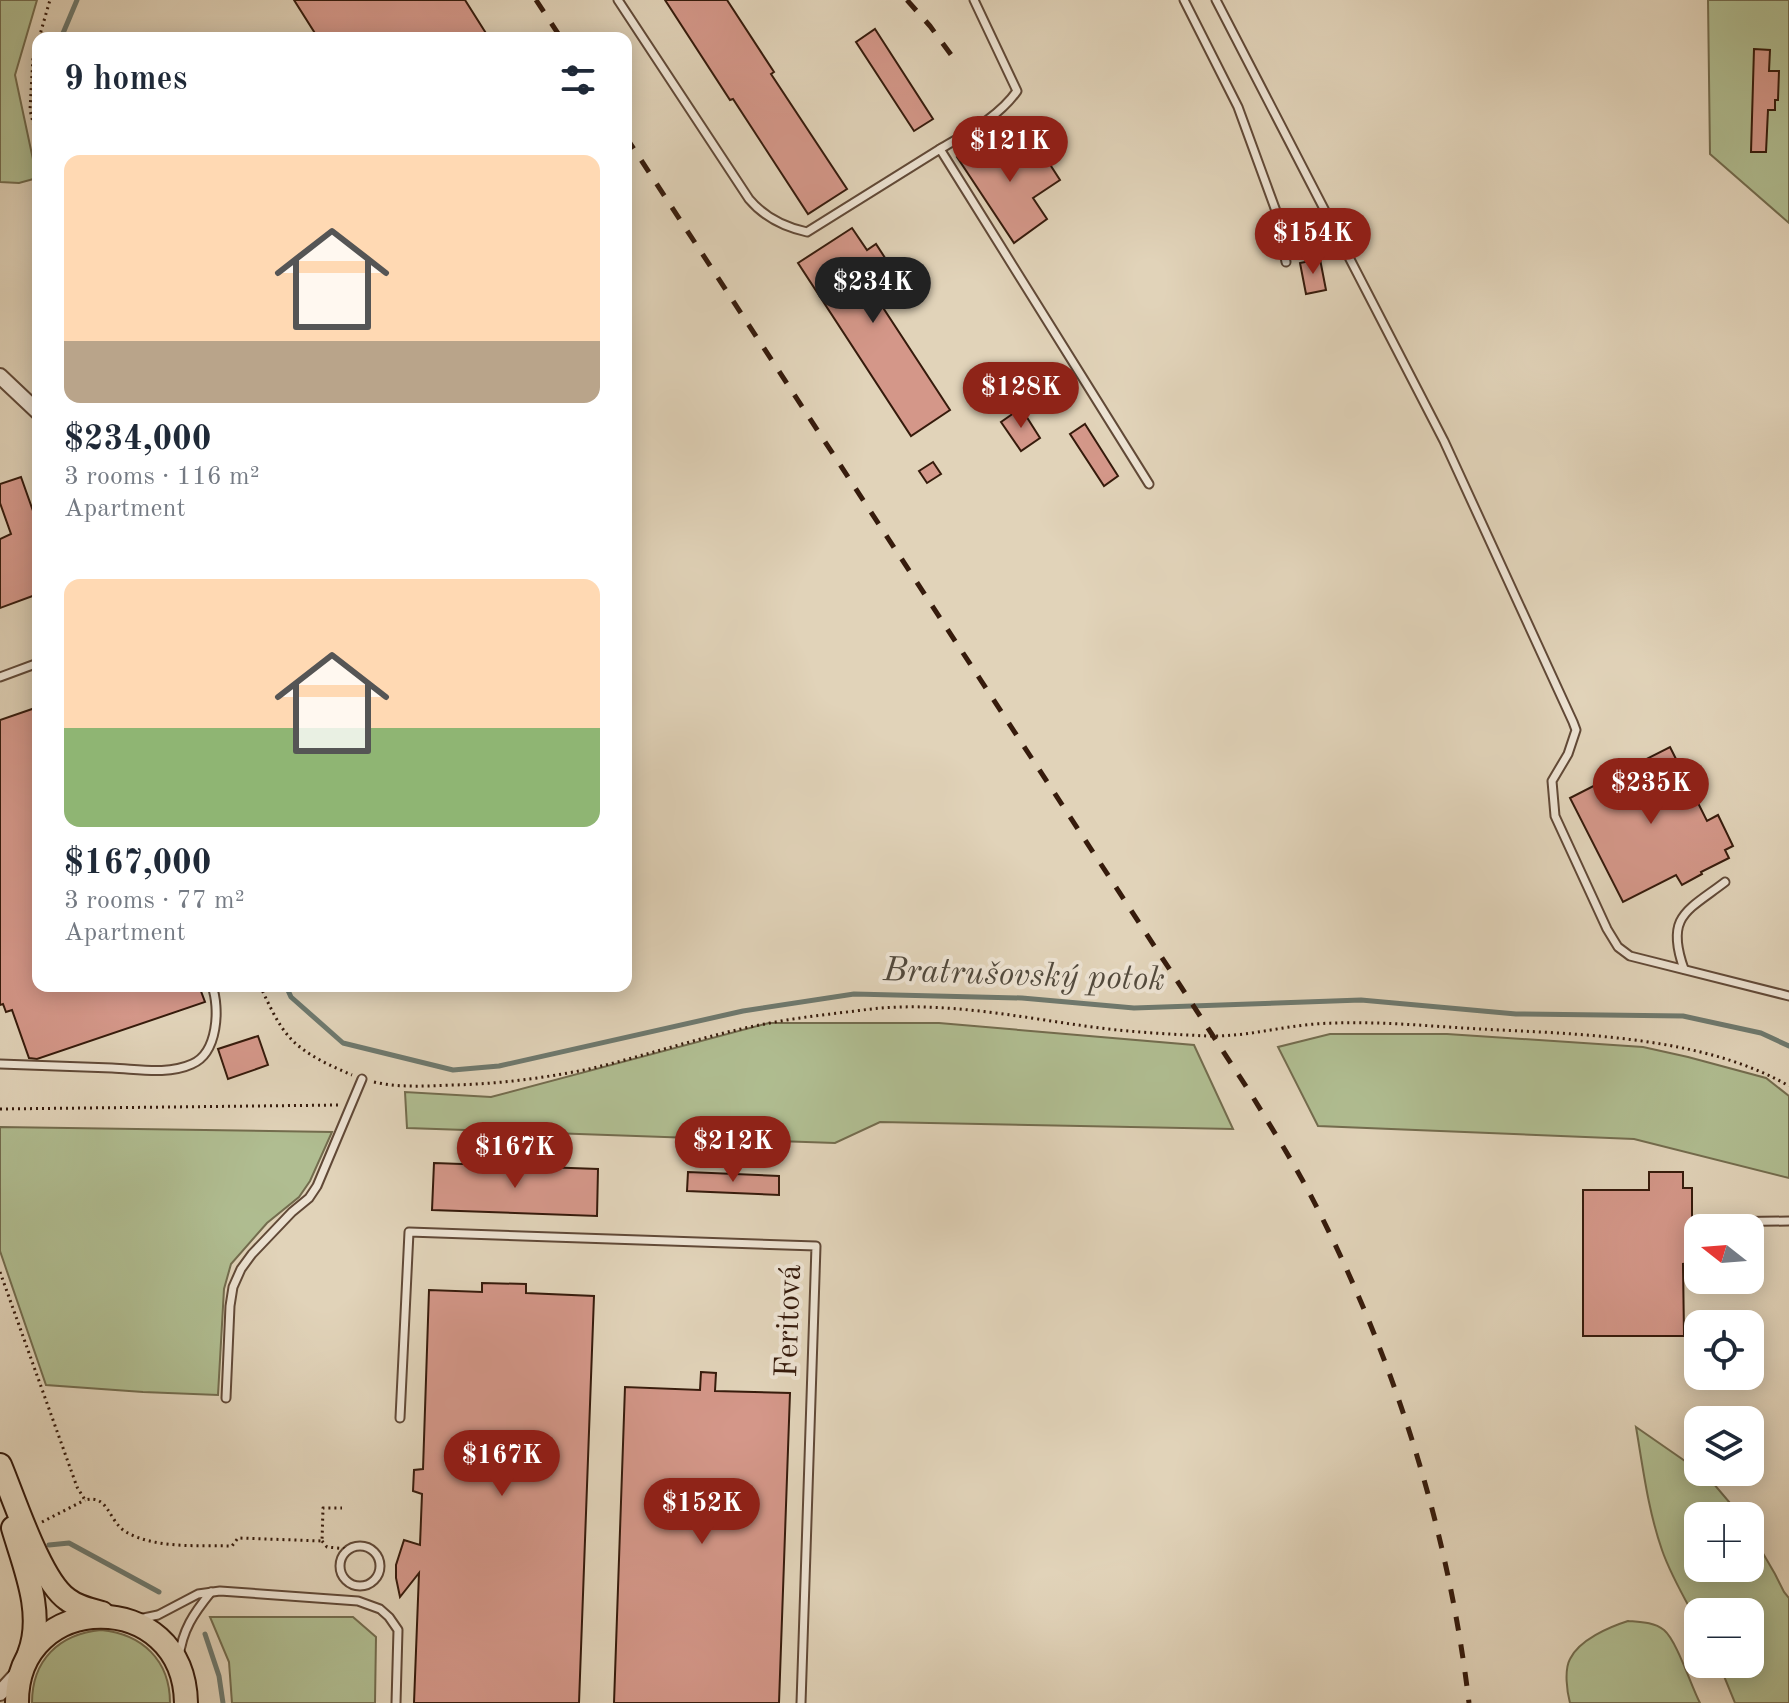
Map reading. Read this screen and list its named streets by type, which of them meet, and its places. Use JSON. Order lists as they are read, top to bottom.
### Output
{
  "streets": {
    "lane": ["Feritová"]
  },
  "water": ["Bratrušovský potok"],
  "north": "left",
  "page": {
    "heading": "9 homes",
    "price": [
      "$121K",
      "$154K",
      "$234K",
      "$128K",
      "$235K",
      "$212K",
      "$167K",
      "$167K",
      "$152K"
    ],
    "list": [
      {
        "name": "$234,000",
        "note": "3 rooms · 116 m² · Apartment"
      },
      {
        "name": "$167,000",
        "note": "3 rooms · 77 m² · Apartment"
      }
    ],
    "map_buttons": ["+", "−"]
  }
}
